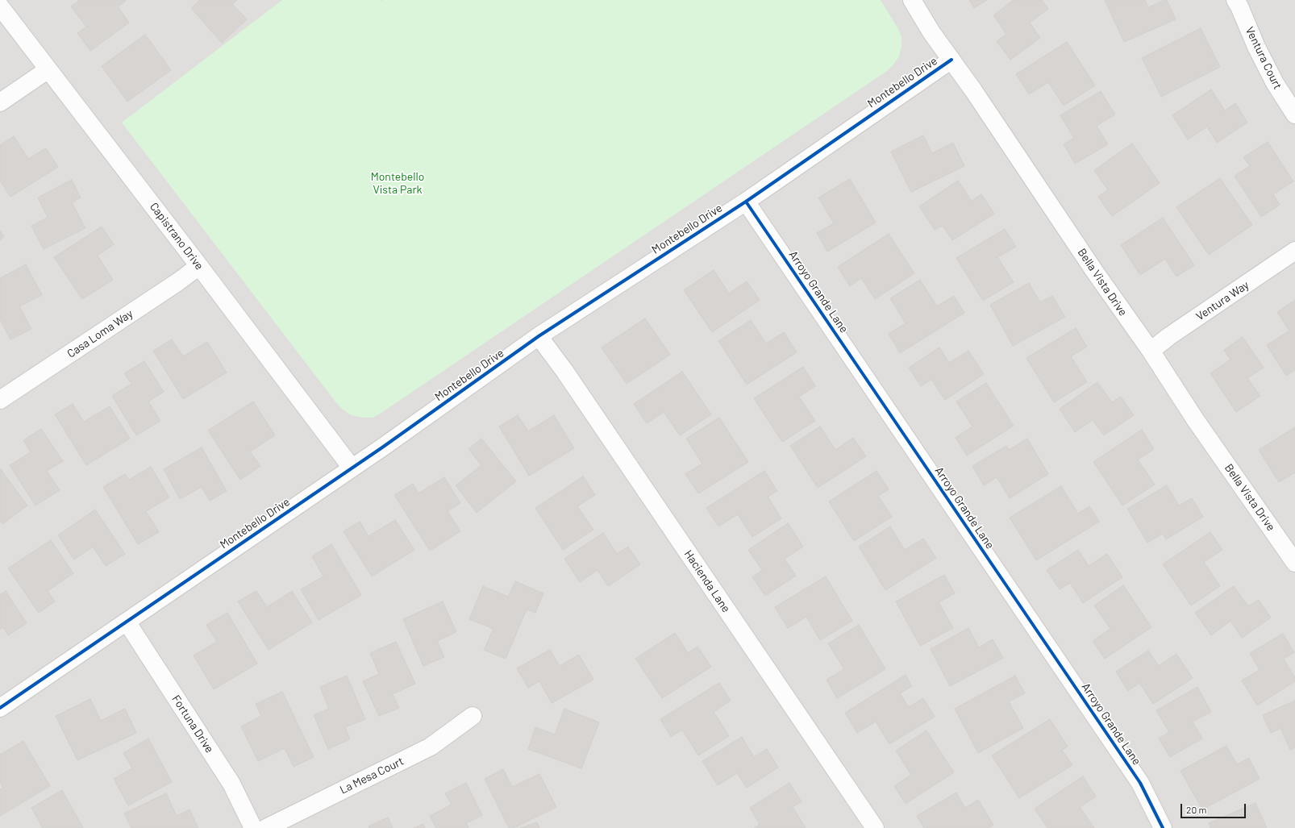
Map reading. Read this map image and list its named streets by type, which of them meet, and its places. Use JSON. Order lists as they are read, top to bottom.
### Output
{
  "streets": {
    "street": [
      "Ventura Court",
      "Montebello Drive",
      "Capistrano Drive",
      "Bella Vista Drive",
      "Arroyo Grande Lane",
      "Ventura Way",
      "Casa Loma Way",
      "Hacienda Lane",
      "Fortuna Drive",
      "La Mesa Court"
    ]
  },
  "crossings": [
    ["Montebello Drive", "Capistrano Drive"],
    ["Montebello Drive", "Bella Vista Drive"],
    ["Montebello Drive", "Arroyo Grande Lane"],
    ["Montebello Drive", "Hacienda Lane"],
    ["Montebello Drive", "Fortuna Drive"],
    ["Capistrano Drive", "Casa Loma Way"],
    ["Bella Vista Drive", "Ventura Way"]
  ],
  "parks": ["Montebello Vista Park"],
  "scale_bar": "20 m"
}
